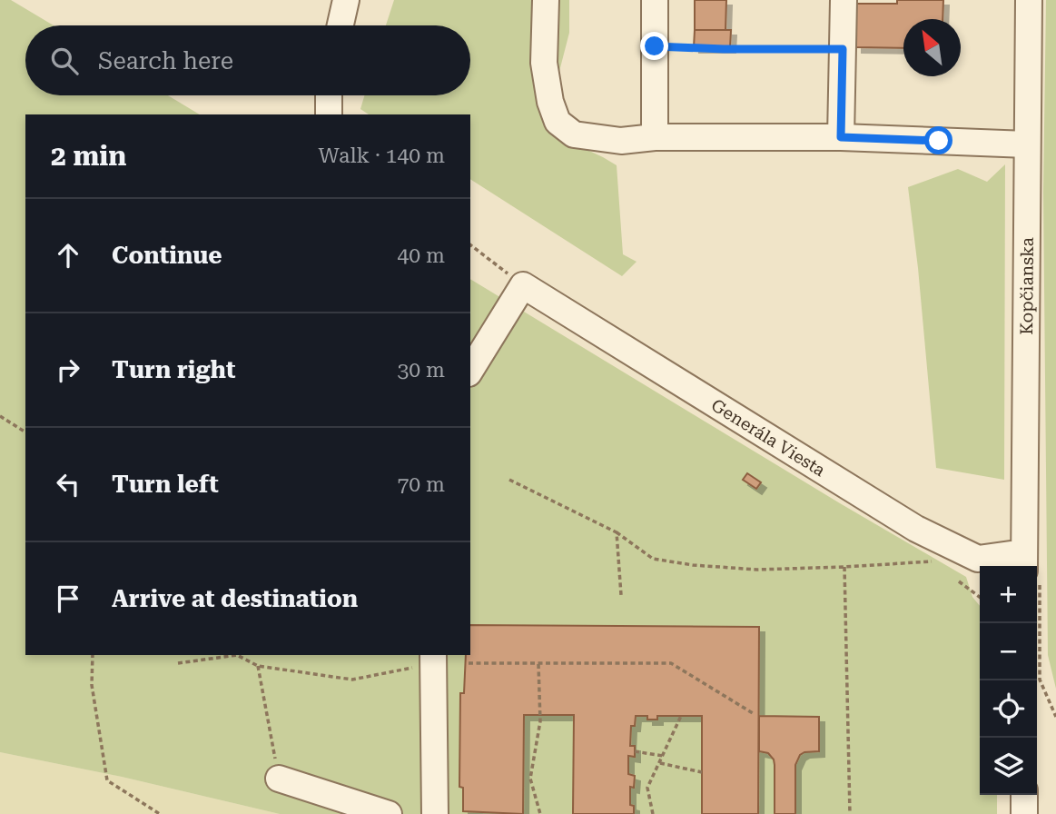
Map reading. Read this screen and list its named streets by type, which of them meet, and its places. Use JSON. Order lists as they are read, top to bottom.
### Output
{
  "streets": {
    "street": ["Kopčianska", "Generála Viesta"]
  },
  "crossings": [
    ["Kopčianska", "Generála Viesta"]
  ],
  "north": "top left",
  "page": {
    "search": "Search here",
    "heading": ["2 min", "Walk · 140 m"],
    "list": [
      ["Continue", "40 m"],
      ["Turn right", "30 m"],
      ["Turn left", "70 m"],
      "Arrive at destination"
    ],
    "map_buttons": ["+", "−"]
  }
}
